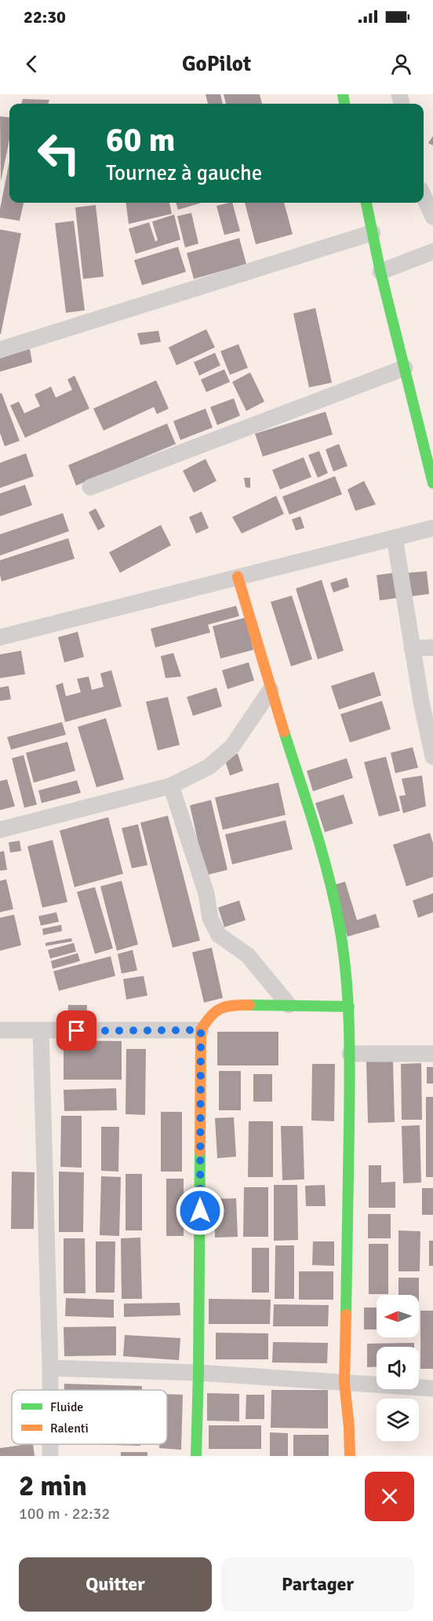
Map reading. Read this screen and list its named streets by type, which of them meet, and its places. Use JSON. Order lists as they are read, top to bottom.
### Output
{
  "legend": ["Fluide", "Ralenti"],
  "north": "left",
  "page": {
    "status": "22:30",
    "header": "GoPilot",
    "turn": ["60 m", "Tournez à gauche"],
    "heading": ["2 min", "100 m · 22:32"],
    "buttons": ["Quitter", "Partager"]
  }
}
